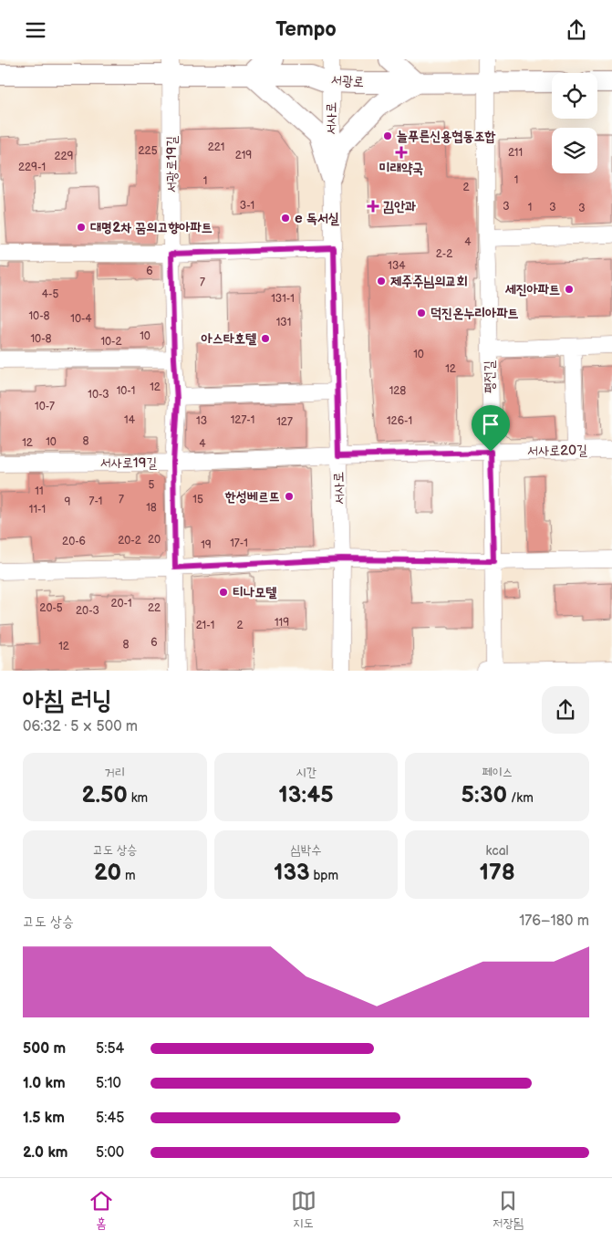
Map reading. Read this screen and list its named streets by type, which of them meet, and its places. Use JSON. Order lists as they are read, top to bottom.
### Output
{
  "streets": {
    "main road": ["서광로"],
    "street": [
      "서사로",
      "서광로19길",
      "평전길",
      "서사로20길",
      "서사로19길"
    ]
  },
  "crossings": [
    ["서광로", "서사로"],
    ["서광로", "서광로19길"],
    ["서광로", "평전길"],
    ["서사로", "서사로20길"],
    ["서사로", "서사로19길"],
    ["서광로19길", "서사로19길"],
    ["평전길", "서사로20길"],
    ["서사로20길", "서사로19길"]
  ],
  "places": {
    "other": [
      "늘푸른신용협동조합",
      "e 독서실",
      "대명2차 꿈의고향아파트",
      "제주주님의교회",
      "세진아파트",
      "덕진온누리아파트",
      "아스타호텔",
      "한성베르뜨",
      "티나모텔"
    ],
    "health": ["미래약국", "김안과"]
  },
  "house_numbers": [
    "221",
    "225",
    "211",
    "219",
    "229",
    "229-1",
    "1",
    "1",
    "2",
    "3-1",
    "3",
    "1",
    "3",
    "3",
    "4",
    "2-2",
    "134",
    "6",
    "7",
    "4-5",
    "131-1",
    "10-8",
    "10-4",
    "131",
    "10",
    "10-8",
    "10-2",
    "10",
    "12",
    "12",
    "10-1",
    "128",
    "10-3",
    "10-7",
    "14",
    "127-1",
    "13",
    "126-1",
    "127",
    "8",
    "10",
    "12",
    "4",
    "5",
    "11",
    "7",
    "15",
    "7-1",
    "9",
    "18",
    "11-1",
    "20",
    "20-2",
    "20-6",
    "17-1",
    "19",
    "20-1",
    "20-5",
    "22",
    "20-3",
    "119",
    "21-1",
    "2",
    "6",
    "8",
    "12"
  ],
  "page": {
    "header": "Tempo",
    "heading": ["아침 러닝", "06:32 · 5 × 500 m"],
    "stats": [
      ["거리", "2.50 km"],
      ["시간", "13:45"],
      ["페이스", "5:30 /km"],
      ["고도 상승", "20 m"],
      ["심박수", "133 bpm"],
      ["kcal", "178"]
    ],
    "chart": ["고도 상승", "176–180 m"],
    "list": [
      {
        "name": "500 m",
        "note": "5:54"
      },
      {
        "name": "1.0 km",
        "note": "5:10"
      },
      {
        "name": "1.5 km",
        "note": "5:45"
      },
      {
        "name": "2.0 km",
        "note": "5:00"
      }
    ],
    "tabs": ["홈", "지도", "저장됨"]
  }
}
